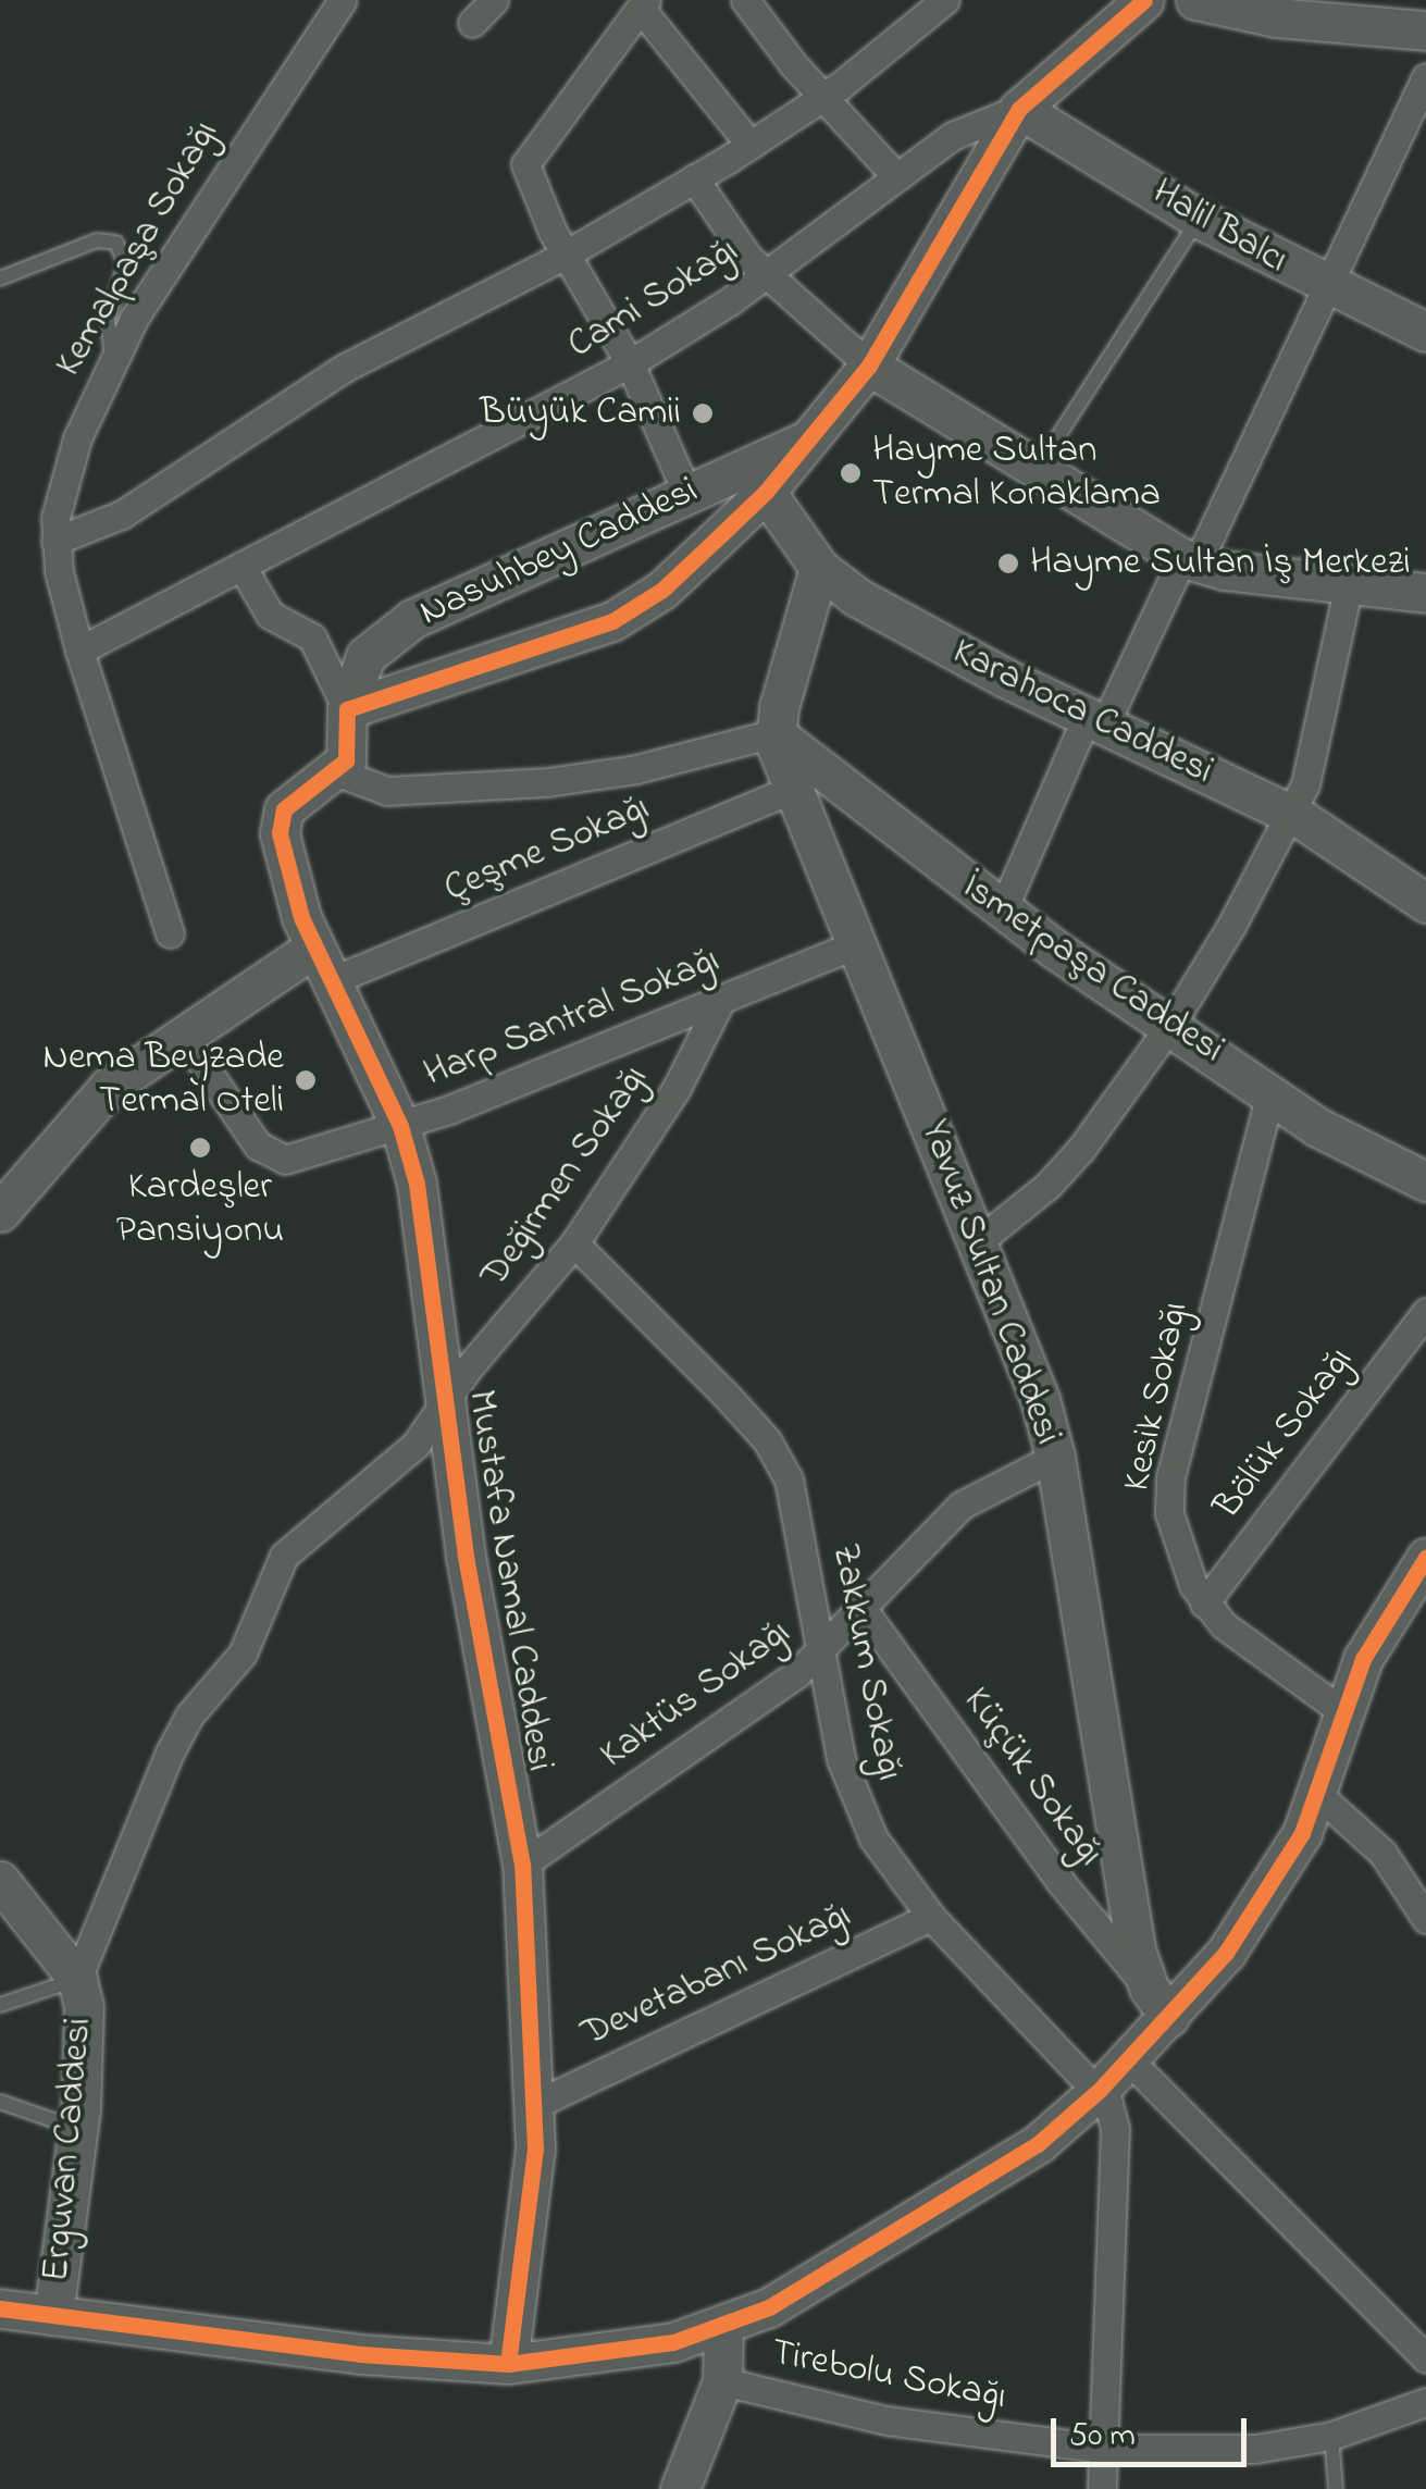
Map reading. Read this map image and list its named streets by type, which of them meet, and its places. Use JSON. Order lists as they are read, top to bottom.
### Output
{
  "streets": {
    "street": [
      "Halil Balcı",
      "Kemalpaşa Sokağı",
      "Cami Sokağı",
      "Nasuhbey Caddesi",
      "Karahoca Caddesi",
      "Çeşme Sokağı",
      "İsmetpaşa Caddesi",
      "Harp Santral Sokağı",
      "Değirmen Sokağı",
      "Yavuz Sultan Caddesi",
      "Kesik Sokağı",
      "Bölük Sokağı",
      "Mustafa Namal Caddesi",
      "Zakkum Sokağı",
      "Kaktüs Sokağı",
      "Küçük Sokağı",
      "Devetabanı Sokağı",
      "Erguvan Caddesi",
      "Tirebolu Sokağı"
    ]
  },
  "crossings": [
    ["Halil Balcı", "Cami Sokağı"],
    ["Kemalpaşa Sokağı", "Cami Sokağı"],
    ["Nasuhbey Caddesi", "Mustafa Namal Caddesi"],
    ["Çeşme Sokağı", "Yavuz Sultan Caddesi"],
    ["Çeşme Sokağı", "Mustafa Namal Caddesi"],
    ["İsmetpaşa Caddesi", "Yavuz Sultan Caddesi"],
    ["İsmetpaşa Caddesi", "Kesik Sokağı"],
    ["Harp Santral Sokağı", "Değirmen Sokağı"],
    ["Harp Santral Sokağı", "Yavuz Sultan Caddesi"],
    ["Harp Santral Sokağı", "Mustafa Namal Caddesi"],
    ["Değirmen Sokağı", "Mustafa Namal Caddesi"],
    ["Değirmen Sokağı", "Zakkum Sokağı"],
    ["Değirmen Sokağı", "Erguvan Caddesi"],
    ["Yavuz Sultan Caddesi", "Kaktüs Sokağı"],
    ["Yavuz Sultan Caddesi", "Küçük Sokağı"],
    ["Kesik Sokağı", "Bölük Sokağı"],
    ["Mustafa Namal Caddesi", "Kaktüs Sokağı"],
    ["Mustafa Namal Caddesi", "Devetabanı Sokağı"],
    ["Zakkum Sokağı", "Kaktüs Sokağı"],
    ["Zakkum Sokağı", "Devetabanı Sokağı"],
    ["Kaktüs Sokağı", "Küçük Sokağı"]
  ],
  "places": [
    "Büyük Camii",
    "Hayme Sultan Termal Konaklama",
    "Hayme Sultan İş Merkezi",
    "Nema Beyzade Termal Oteli",
    "Kardeşler Pansiyonu"
  ],
  "scale_bar": "50 m"
}
